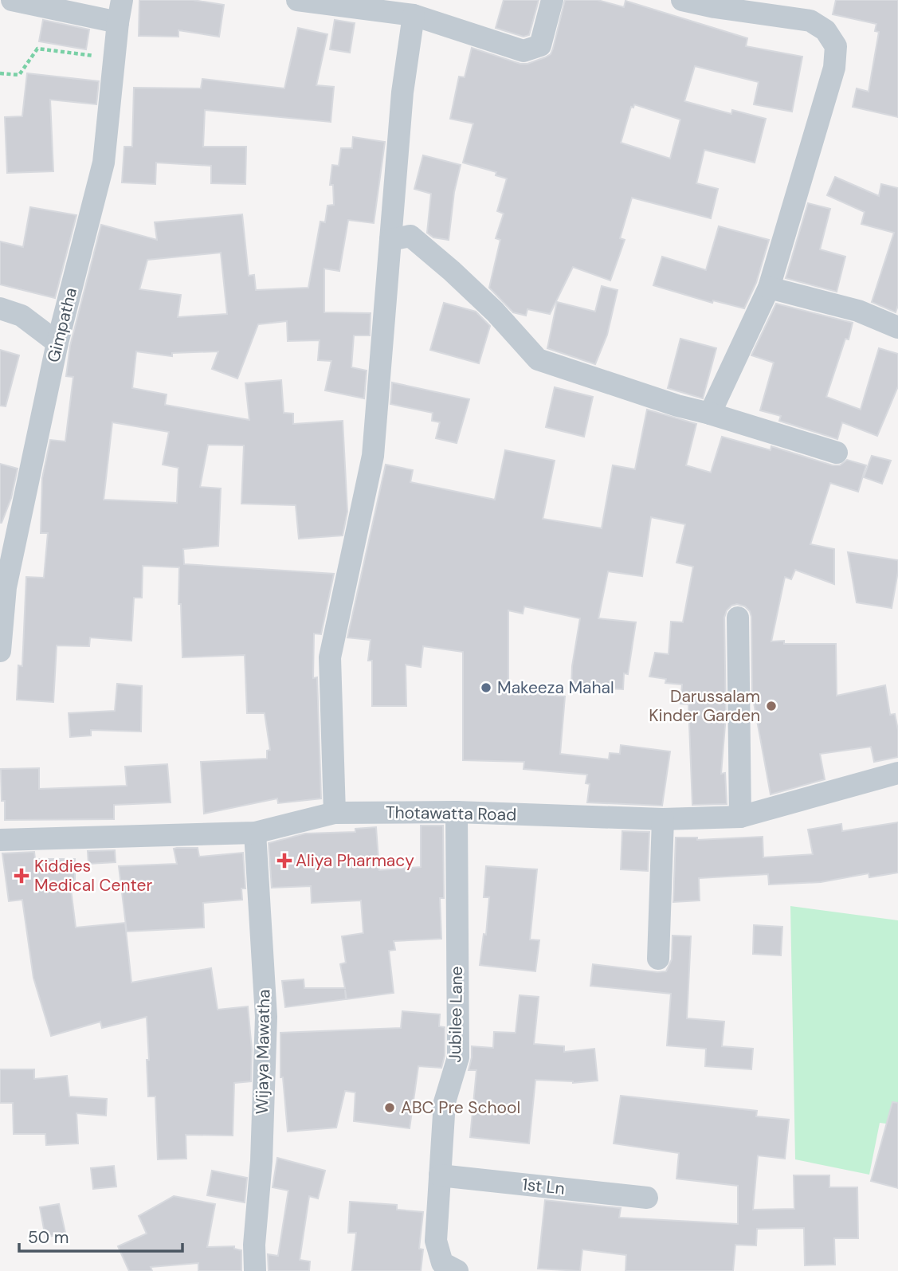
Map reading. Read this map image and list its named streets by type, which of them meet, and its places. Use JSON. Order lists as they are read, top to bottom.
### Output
{
  "streets": {
    "street": [
      "Gimpatha",
      "Thotawatta Road",
      "Jubilee Lane",
      "Wijaya Mawatha",
      "1st Ln"
    ]
  },
  "crossings": [
    ["Thotawatta Road", "Jubilee Lane"],
    ["Thotawatta Road", "Wijaya Mawatha"],
    ["Jubilee Lane", "1st Ln"]
  ],
  "places": {
    "other": ["Makeeza Mahal", "Darussalam Kinder Garden", "ABC Pre School"],
    "health": ["Aliya Pharmacy", "Kiddies Medical Center"]
  },
  "scale_bar": "50 m"
}
